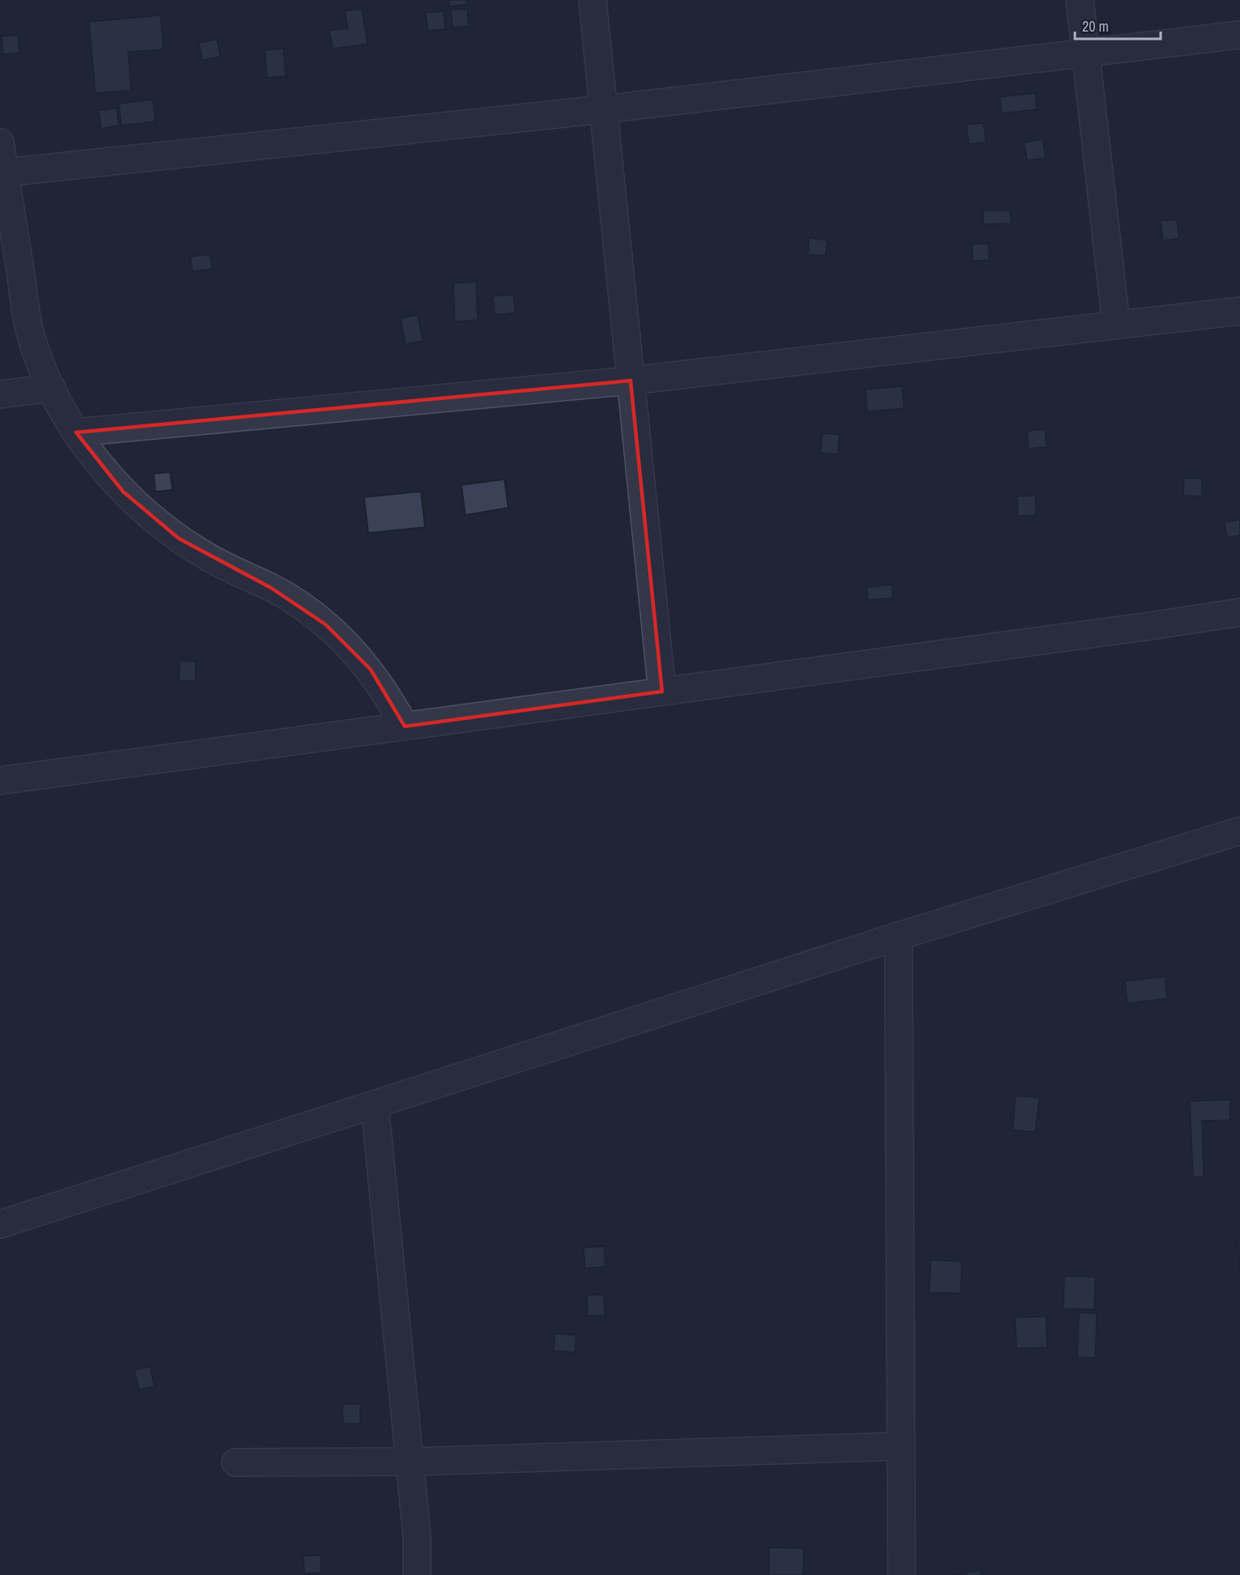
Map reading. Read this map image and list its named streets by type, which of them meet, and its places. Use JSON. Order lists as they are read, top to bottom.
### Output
{
  "scale_bar": "20 m"
}
